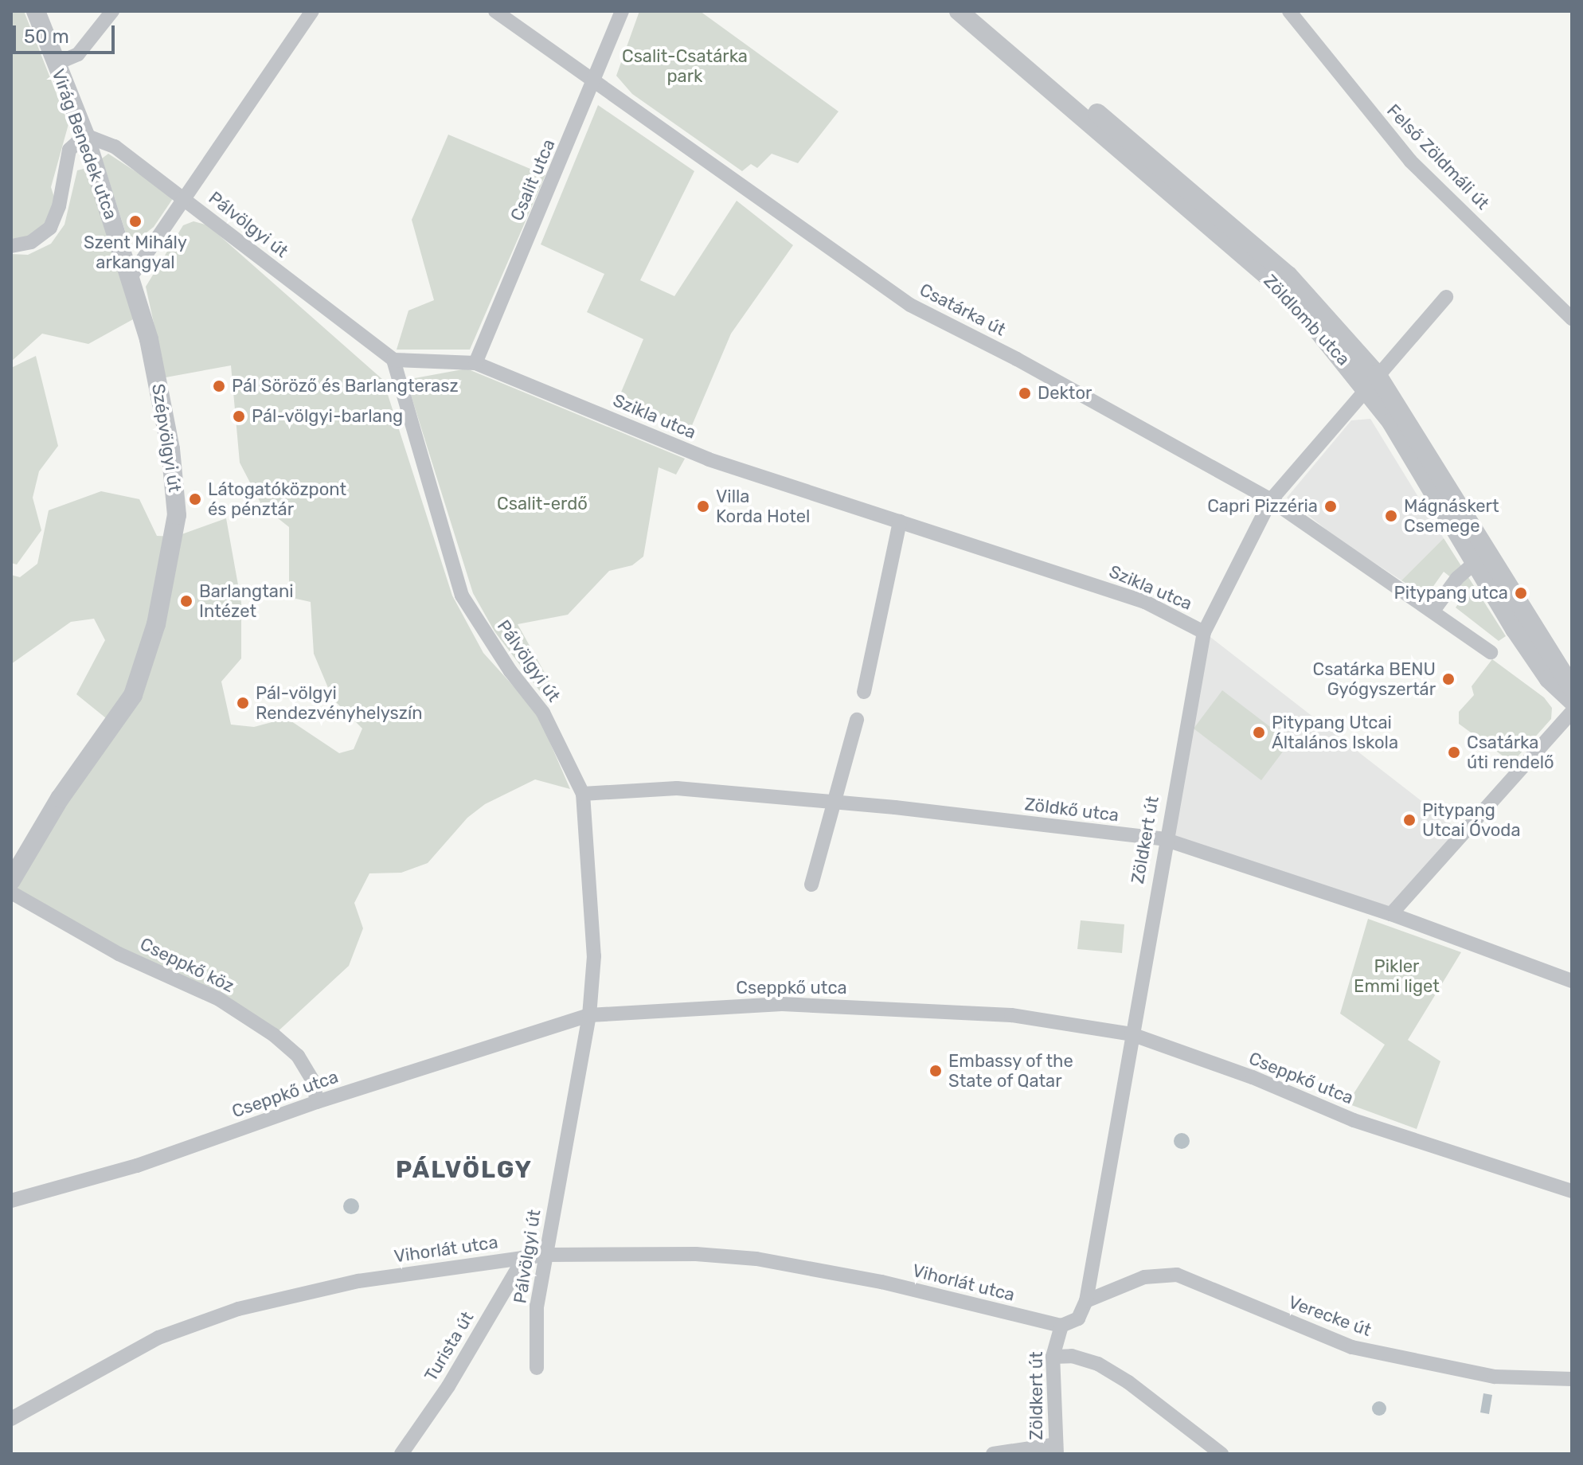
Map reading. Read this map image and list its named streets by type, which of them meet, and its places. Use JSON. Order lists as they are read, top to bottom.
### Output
{
  "streets": {
    "street": [
      "Virág Benedek utca",
      "Felső Zöldmáli út",
      "Csalit utca",
      "Pálvölgyi út",
      "Csatárka út",
      "Zöldlomb utca",
      "Szikla utca",
      "Szépvölgyi út",
      "Zöldkő utca",
      "Zöldkert út",
      "Cseppkő köz",
      "Cseppkő utca",
      "Vihorlát utca",
      "Verecke út",
      "Turista út"
    ]
  },
  "crossings": [
    ["Virág Benedek utca", "Pálvölgyi út"],
    ["Virág Benedek utca", "Szépvölgyi út"],
    ["Csalit utca", "Csatárka út"],
    ["Csalit utca", "Szikla utca"],
    ["Pálvölgyi út", "Szikla utca"],
    ["Pálvölgyi út", "Zöldkő utca"],
    ["Pálvölgyi út", "Cseppkő utca"],
    ["Pálvölgyi út", "Vihorlát utca"],
    ["Csatárka út", "Zöldkert út"],
    ["Zöldlomb utca", "Zöldkert út"],
    ["Szikla utca", "Zöldkert út"],
    ["Zöldkő utca", "Zöldkert út"],
    ["Zöldkert út", "Cseppkő utca"],
    ["Zöldkert út", "Vihorlát utca"],
    ["Zöldkert út", "Verecke út"],
    ["Cseppkő köz", "Cseppkő utca"],
    ["Vihorlát utca", "Turista út"]
  ],
  "districts": ["PÁLVÖLGY"],
  "parks": ["Csalit-Csatárka park", "Csalit-erdő", "Pikler Emmi liget"],
  "places": [
    "Szent Mihály arkangyal",
    "Pál Söröző és Barlangterasz",
    "Dektor",
    "Pál-völgyi-barlang",
    "Látogatóközpont és pénztár",
    "Villa Korda Hotel",
    "Capri Pizzéria",
    "Mágnáskert Csemege",
    "Pitypang utca",
    "Barlangtani Intézet",
    "Csatárka BENU Gyógyszertár",
    "Pál-völgyi Rendezvényhelyszín",
    "Pitypang Utcai Általános Iskola",
    "Csatárka úti rendelő",
    "Pitypang Utcai Óvoda",
    "Embassy of the State of Qatar"
  ],
  "scale_bar": "50 m"
}
